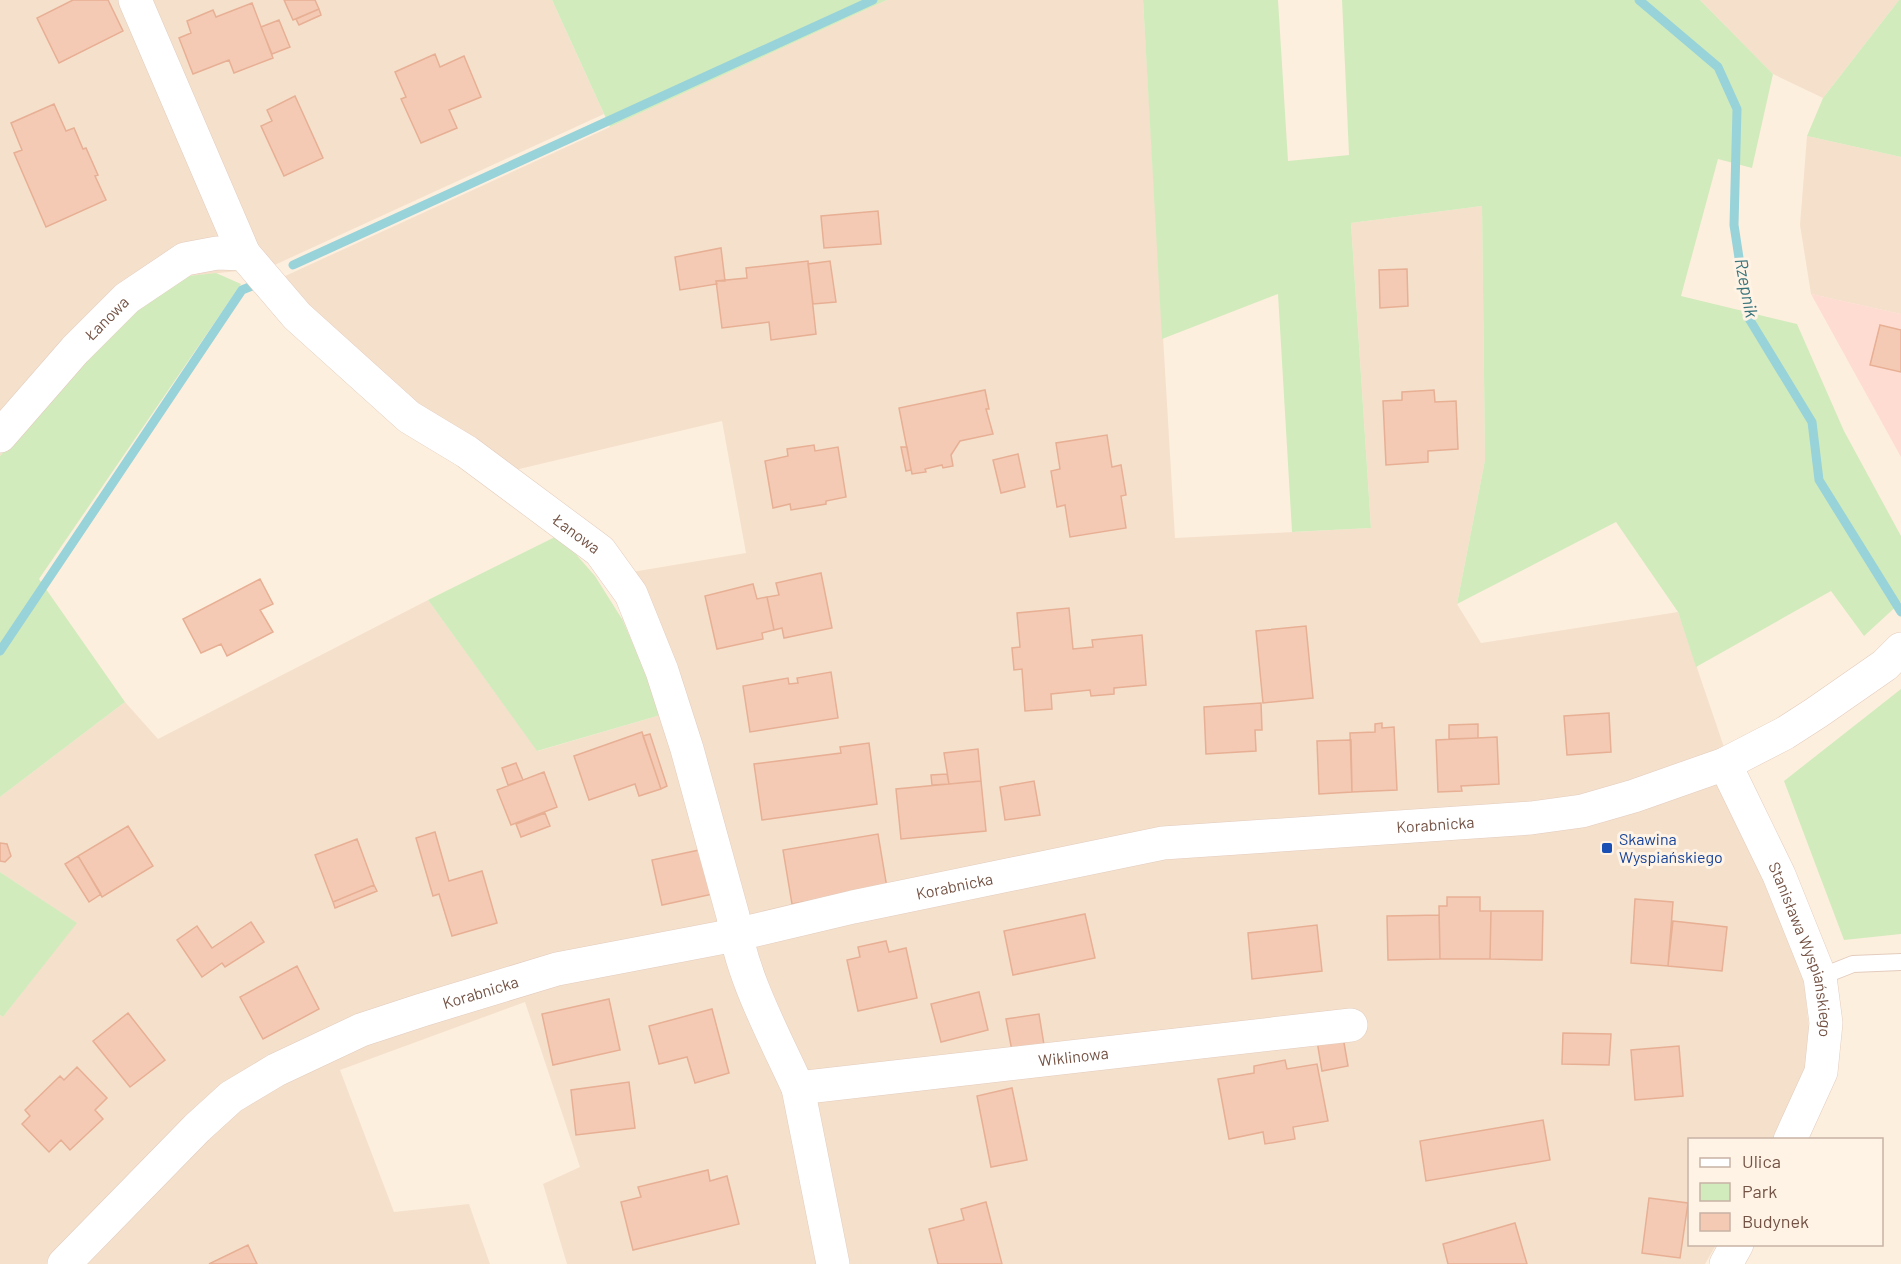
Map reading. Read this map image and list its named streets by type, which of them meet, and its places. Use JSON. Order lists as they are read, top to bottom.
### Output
{
  "streets": {
    "street": [
      "Łanowa",
      "Korabnicka",
      "Stanisława Wyspiańskiego",
      "Wiklinowa"
    ]
  },
  "crossings": [
    ["Łanowa", "Korabnicka"],
    ["Korabnicka", "Stanisława Wyspiańskiego"]
  ],
  "water": ["Rzepnik"],
  "places": {
    "transit": ["Skawina Wyspiańskiego"]
  },
  "legend": ["Ulica", "Park", "Budynek"]
}
